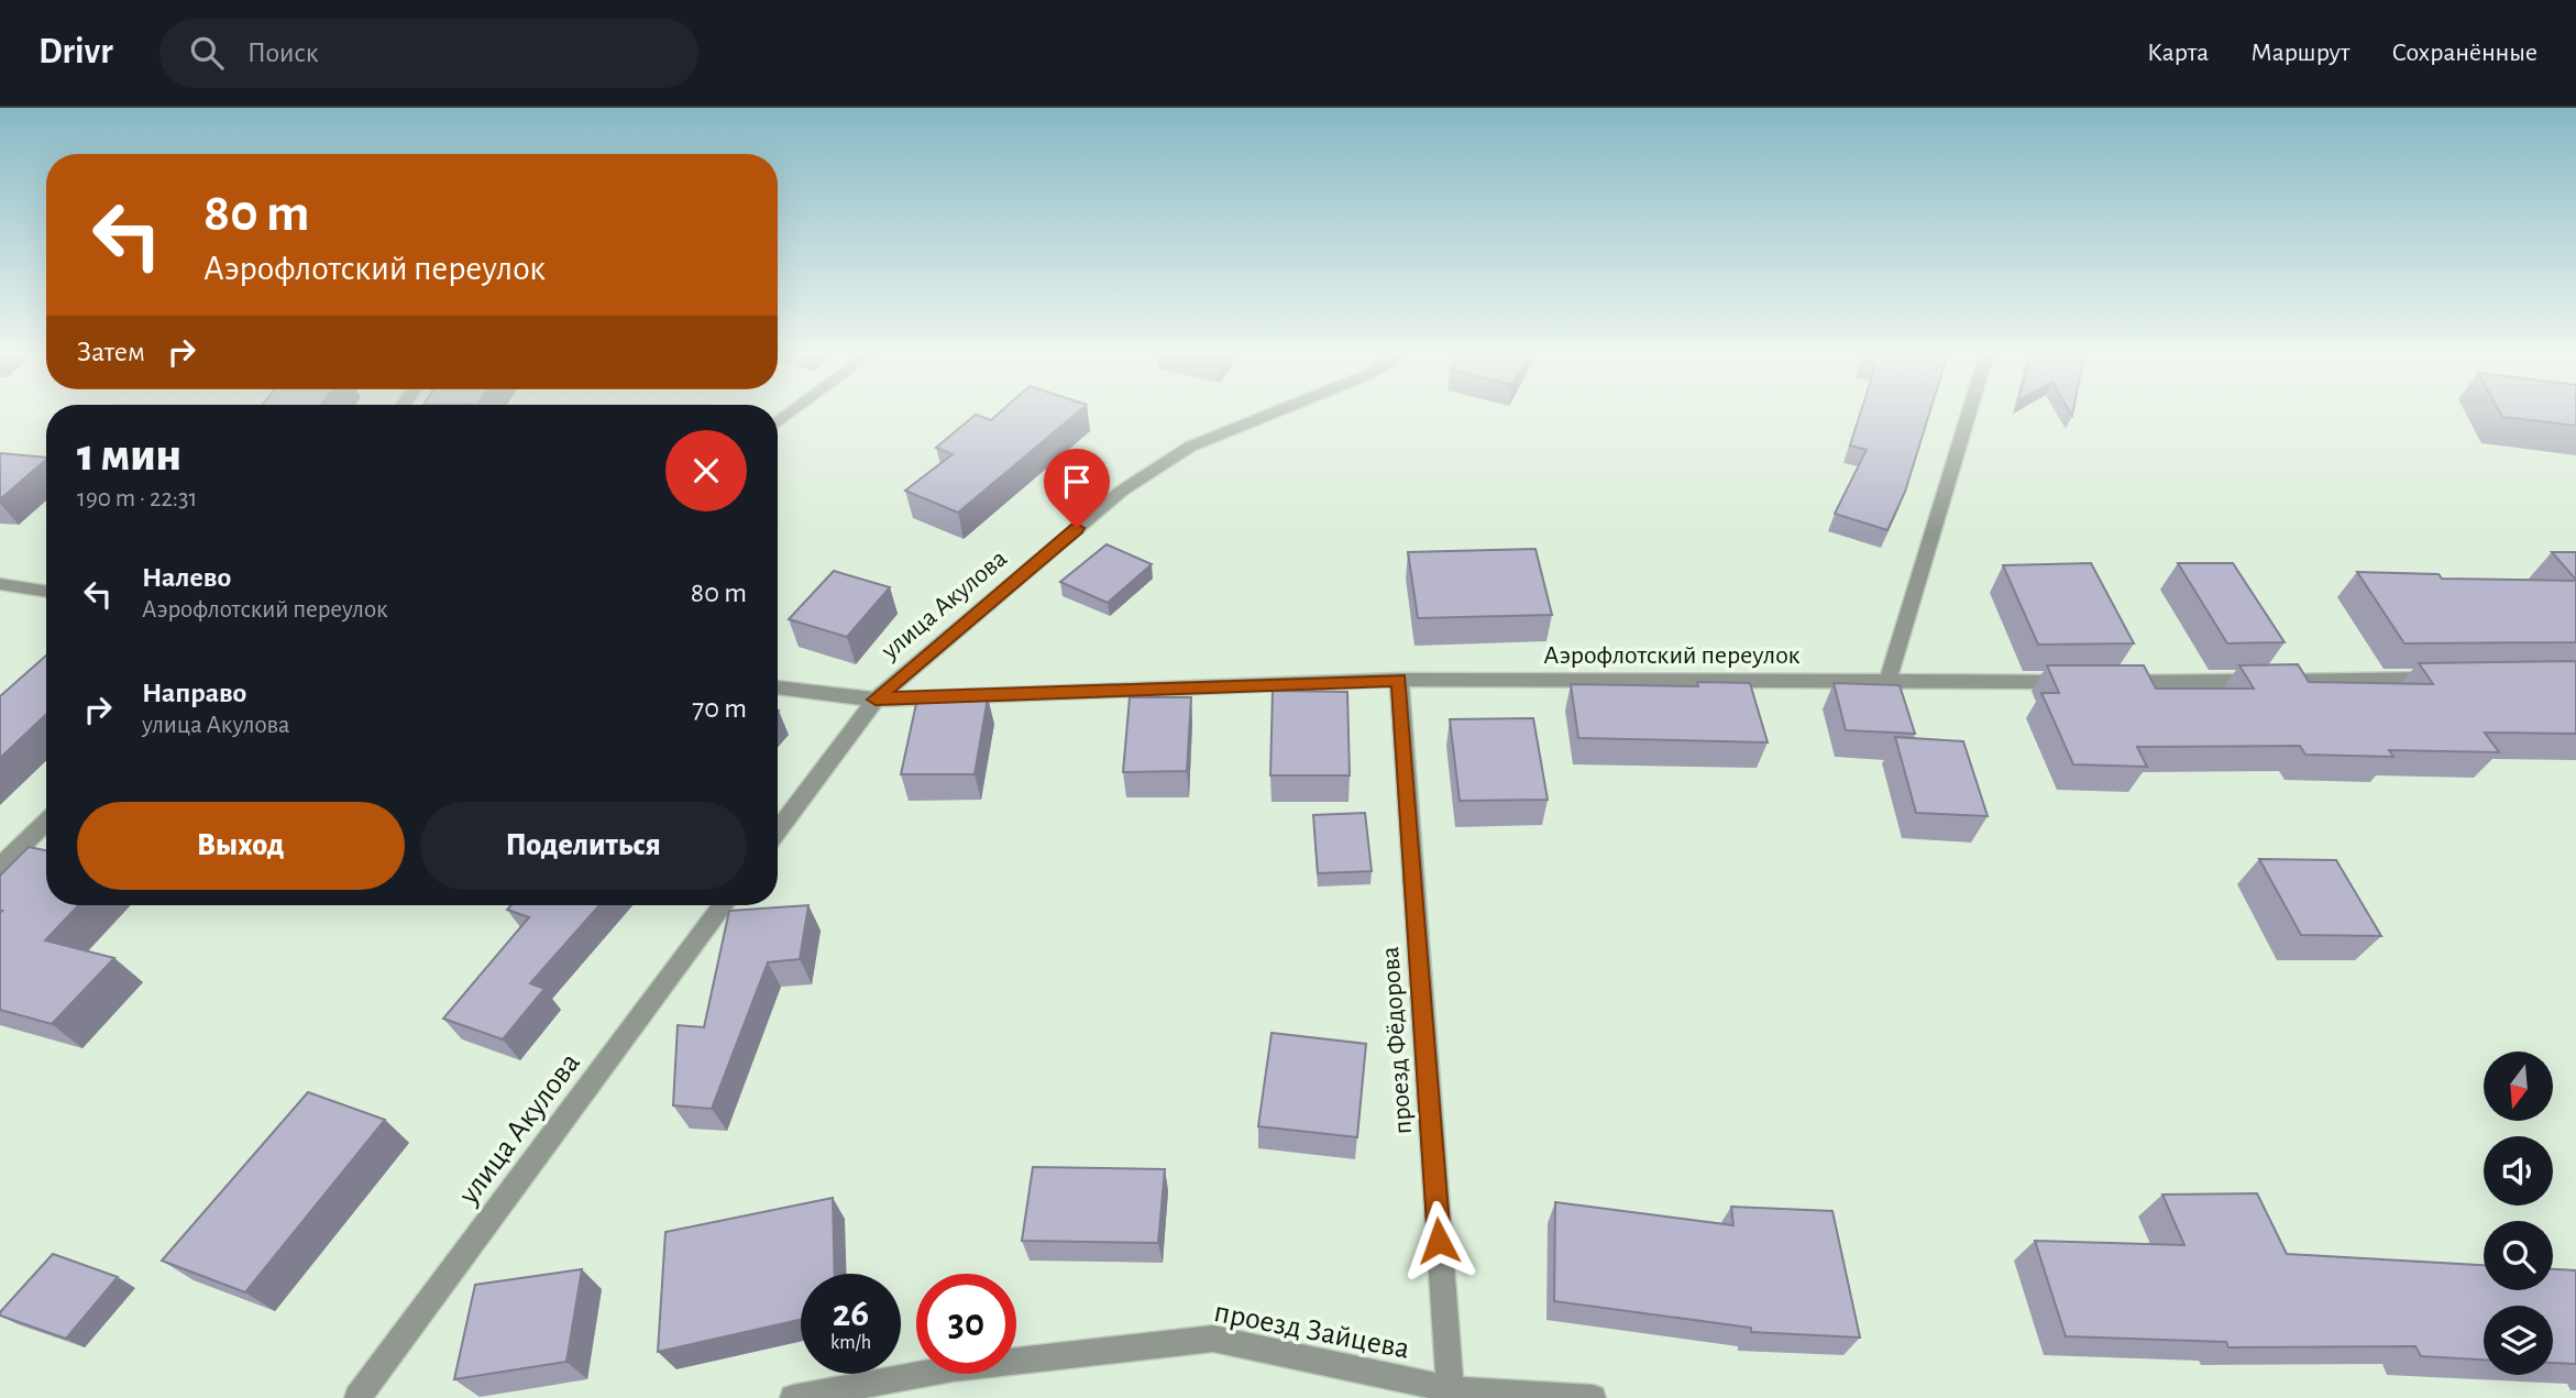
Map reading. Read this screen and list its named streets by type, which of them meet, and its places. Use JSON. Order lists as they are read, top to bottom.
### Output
{
  "streets": {
    "street": [
      "улица Акулова",
      "Аэрофлотский переулок",
      "проезд Фёдорова",
      "проезд Зайцева"
    ]
  },
  "crossings": [
    ["улица Акулова", "Аэрофлотский переулок"],
    ["Аэрофлотский переулок", "проезд Фёдорова"],
    ["проезд Фёдорова", "проезд Зайцева"]
  ],
  "north": "bottom",
  "page": {
    "header": "Drivr",
    "search": "Поиск",
    "nav": ["Карта", "Маршрут", "Сохранённые"],
    "turn": ["80 m", "Аэрофлотский переулок"],
    "then": "Затем",
    "heading": ["1 мин", "190 m · 22:31"],
    "list": [
      {
        "name": "Налево",
        "note": "Аэрофлотский переулок",
        "value": "80 m"
      },
      {
        "name": "Направо",
        "note": "улица Акулова",
        "value": "70 m"
      }
    ],
    "buttons": ["Выход", "Поделиться"],
    "speed": "26 km/h",
    "limit": "30"
  }
}
